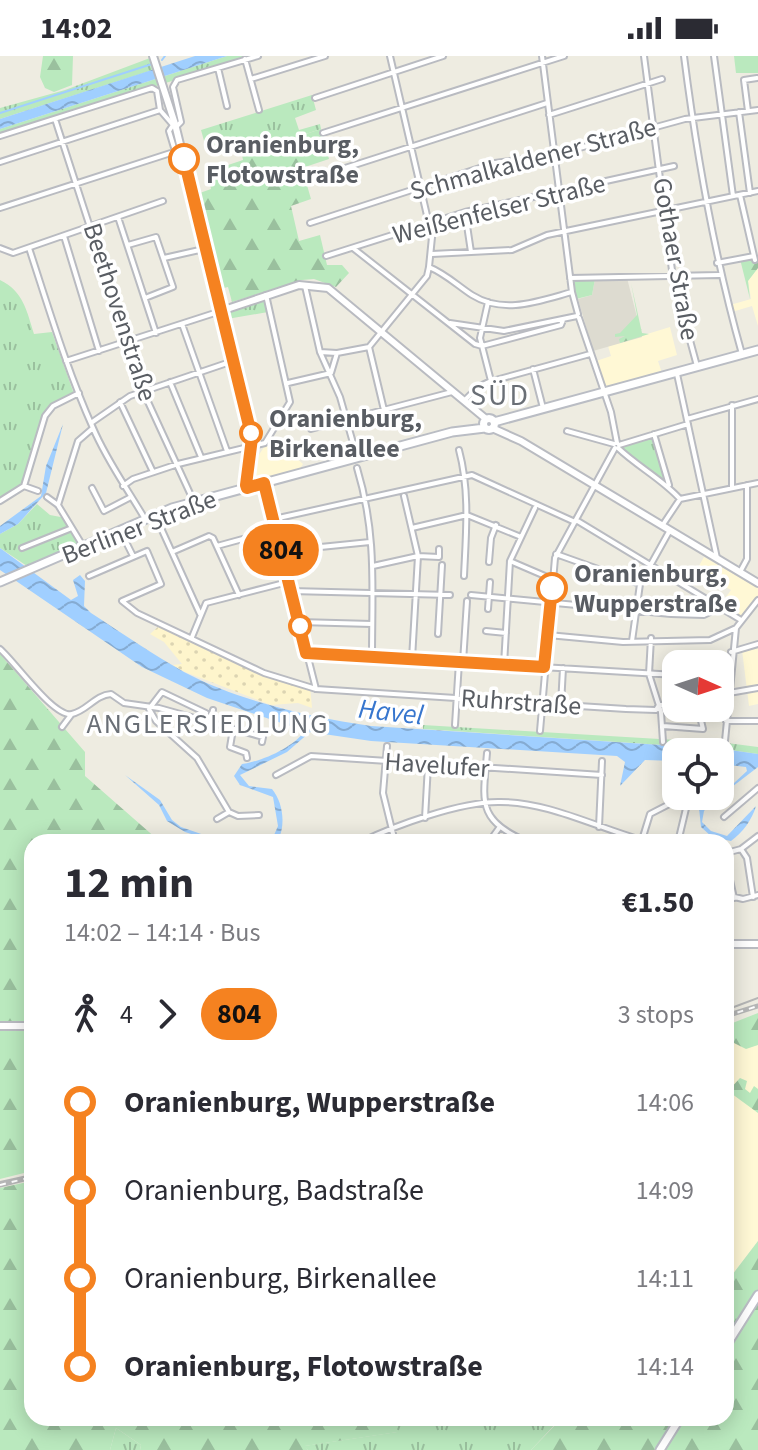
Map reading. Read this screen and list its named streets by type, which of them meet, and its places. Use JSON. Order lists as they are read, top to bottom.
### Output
{
  "streets": {
    "main road": ["Berliner Straße"],
    "street": [
      "Schmalkaldener Straße",
      "Weißenfelser Straße",
      "Gothaer Straße",
      "Beethovenstraße",
      "Ruhrstraße",
      "Havelufer"
    ]
  },
  "crossings": [
    ["Schmalkaldener Straße", "Gothaer Straße"],
    ["Weißenfelser Straße", "Gothaer Straße"],
    ["Gothaer Straße", "Berliner Straße"],
    ["Beethovenstraße", "Berliner Straße"]
  ],
  "districts": ["SÜD", "ANGLERSIEDLUNG"],
  "water": ["Havel"],
  "places": ["Oranienburg, Flotowstraße", "Oranienburg, Birkenallee", "Oranienburg, Wupperstraße"],
  "lines": ["bus line 804"],
  "north": "right",
  "page": {
    "status": "14:02",
    "on_map": "804",
    "heading": ["12 min", "14:02 – 14:14 · Bus", "€1.50"],
    "legs": ["4", "804", "3 stops"],
    "list": [
      {
        "name": "Oranienburg, Wupperstraße",
        "value": "14:06"
      },
      {
        "name": "Oranienburg, Badstraße",
        "value": "14:09"
      },
      {
        "name": "Oranienburg, Birkenallee",
        "value": "14:11"
      },
      {
        "name": "Oranienburg, Flotowstraße",
        "value": "14:14"
      }
    ]
  }
}
